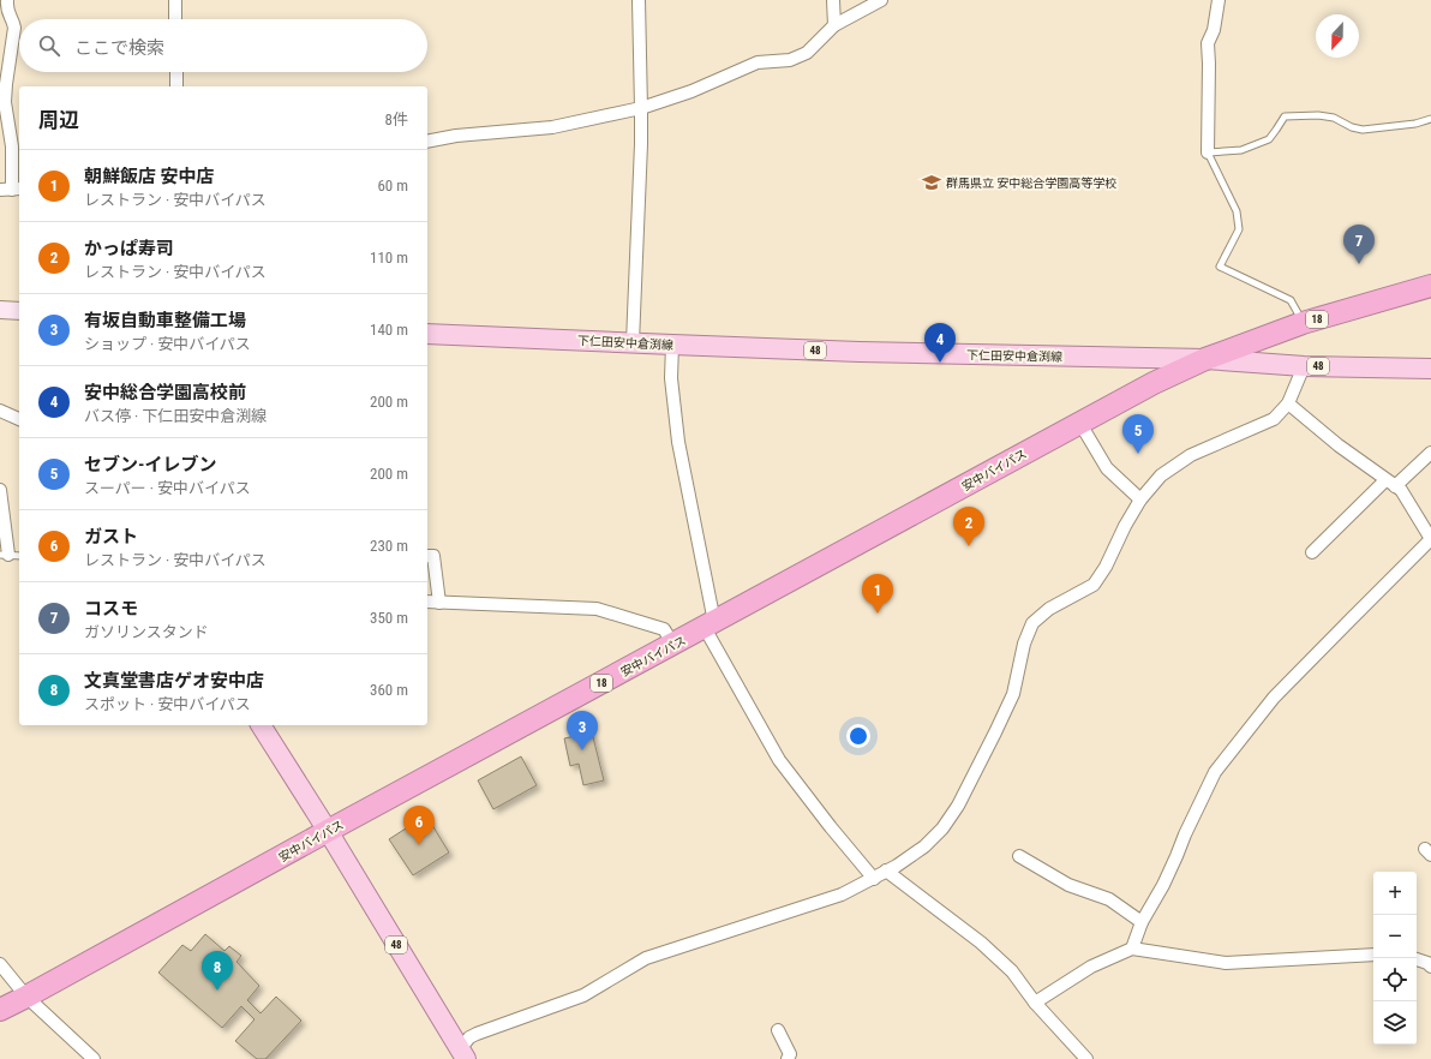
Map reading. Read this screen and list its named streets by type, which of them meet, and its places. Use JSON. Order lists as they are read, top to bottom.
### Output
{
  "streets": {
    "highway": ["18", "安中バイパス"],
    "main road": ["下仁田安中倉渕線", "48"]
  },
  "crossings": [
    ["18", "下仁田安中倉渕線"],
    ["18", "安中バイパス"],
    ["下仁田安中倉渕線", "安中バイパス"],
    ["48", "安中バイパス"]
  ],
  "places": {
    "school or university": ["群馬県立 安中総合学園高等学校"]
  },
  "north": "bottom",
  "page": {
    "search": "ここで検索",
    "heading": ["周辺", "8件"],
    "list": [
      {
        "mark": "1",
        "name": "朝鮮飯店 安中店",
        "note": "レストラン · 安中バイパス",
        "value": "60 m"
      },
      {
        "mark": "2",
        "name": "かっぱ寿司",
        "note": "レストラン · 安中バイパス",
        "value": "110 m"
      },
      {
        "mark": "3",
        "name": "有坂自動車整備工場",
        "note": "ショップ · 安中バイパス",
        "value": "140 m"
      },
      {
        "mark": "4",
        "name": "安中総合学園高校前",
        "note": "バス停 · 下仁田安中倉渕線",
        "value": "200 m"
      },
      {
        "mark": "5",
        "name": "セブン-イレブン",
        "note": "スーパー · 安中バイパス",
        "value": "200 m"
      },
      {
        "mark": "6",
        "name": "ガスト",
        "note": "レストラン · 安中バイパス",
        "value": "230 m"
      },
      {
        "mark": "7",
        "name": "コスモ",
        "note": "ガソリンスタンド",
        "value": "350 m"
      },
      {
        "mark": "8",
        "name": "文真堂書店ゲオ安中店",
        "note": "スポット · 安中バイパス",
        "value": "360 m"
      }
    ],
    "pins": [
      "7",
      "4",
      "5",
      "2",
      "1",
      "3",
      "6",
      "8"
    ],
    "map_buttons": ["+", "−"]
  }
}
